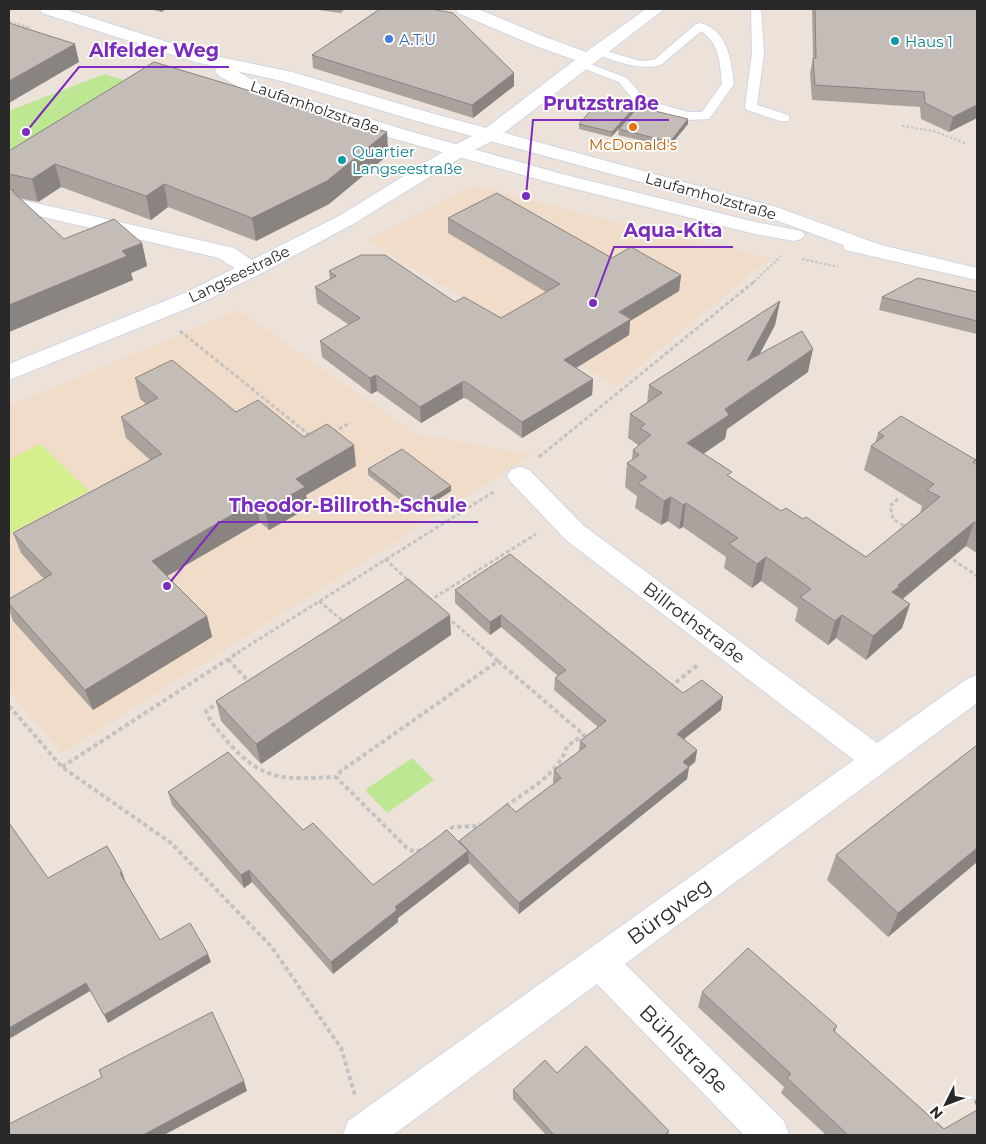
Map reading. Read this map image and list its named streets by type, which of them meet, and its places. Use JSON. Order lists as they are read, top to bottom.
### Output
{
  "streets": {
    "street": [
      "Laufamholzstraße",
      "Langseestraße",
      "Billrothstraße",
      "Bürgweg",
      "Bühlstraße"
    ]
  },
  "crossings": [
    ["Laufamholzstraße", "Langseestraße"],
    ["Billrothstraße", "Bürgweg"],
    ["Bürgweg", "Bühlstraße"]
  ],
  "places": [
    "A.T.U",
    "Haus 1",
    "McDonald's",
    "Alfelder Weg",
    "Quartier Langseestraße",
    "Prutzstraße",
    "Aqua-Kita",
    "Theodor-Billroth-Schule"
  ],
  "north": "bottom left"
}
